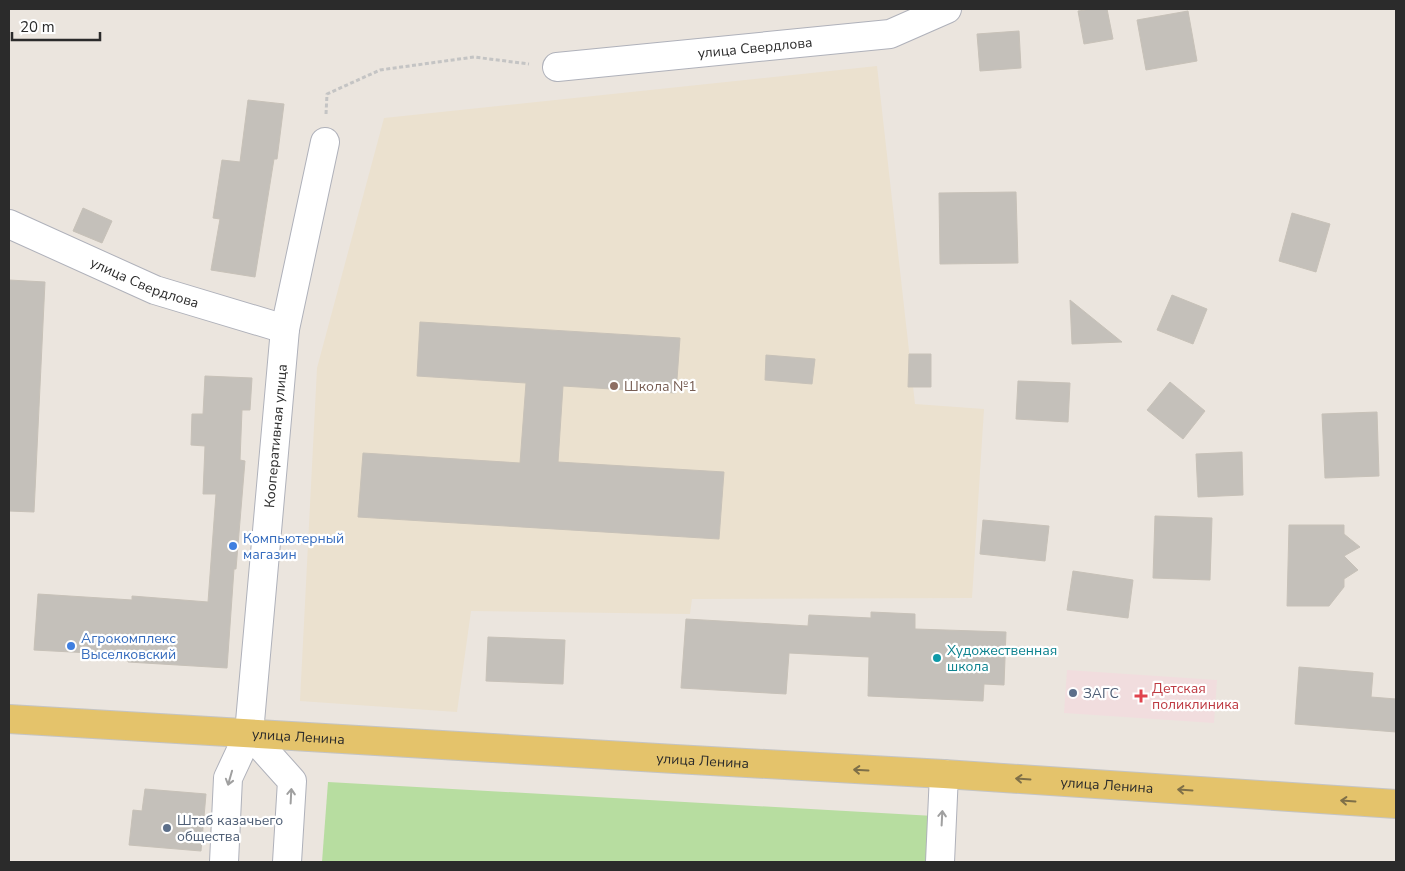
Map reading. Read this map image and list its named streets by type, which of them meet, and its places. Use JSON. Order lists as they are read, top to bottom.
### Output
{
  "streets": {
    "main road": ["улица Ленина"],
    "street": ["улица Свердлова", "Кооперативная улица"]
  },
  "crossings": [
    ["улица Свердлова", "Кооперативная улица"],
    ["Кооперативная улица", "улица Ленина"]
  ],
  "one_way": ["улица Ленина"],
  "places": {
    "other": [
      "Школа №1",
      "Компьютерный магазин",
      "Агрокомплекс Выселковский",
      "Художественная школа",
      "ЗАГС",
      "Штаб казачьего общества"
    ],
    "health": ["Детская поликлиника"]
  },
  "scale_bar": "20 m"
}
